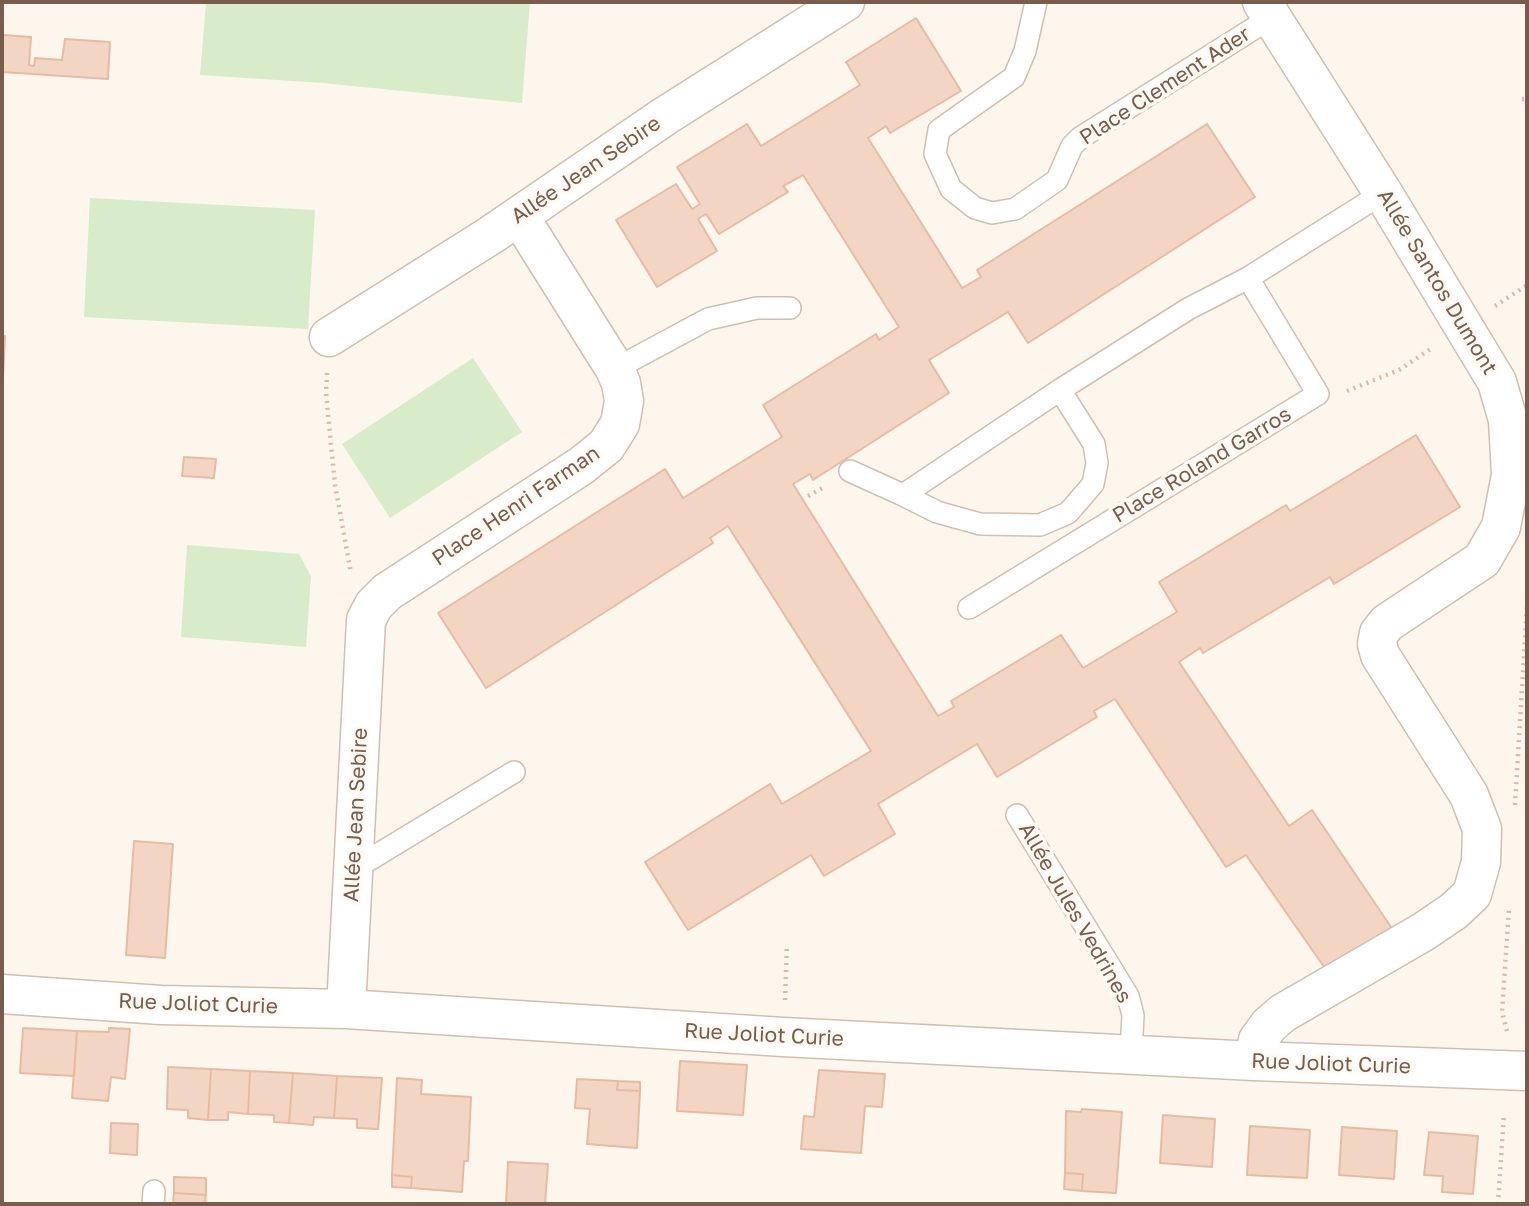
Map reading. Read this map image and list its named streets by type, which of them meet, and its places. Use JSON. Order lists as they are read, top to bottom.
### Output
{
  "streets": {
    "street": [
      "Allée Jean Sebire",
      "Allée Santos Dumont",
      "Place Henri Farman",
      "Rue Joliot Curie"
    ],
    "lane": ["Place Clement Ader", "Place Roland Garros", "Allée Jules Vedrines"]
  },
  "crossings": [
    ["Place Clement Ader", "Allée Santos Dumont"],
    ["Allée Jean Sebire", "Place Henri Farman"],
    ["Allée Jean Sebire", "Rue Joliot Curie"],
    ["Allée Santos Dumont", "Rue Joliot Curie"],
    ["Allée Jules Vedrines", "Rue Joliot Curie"]
  ]
}
